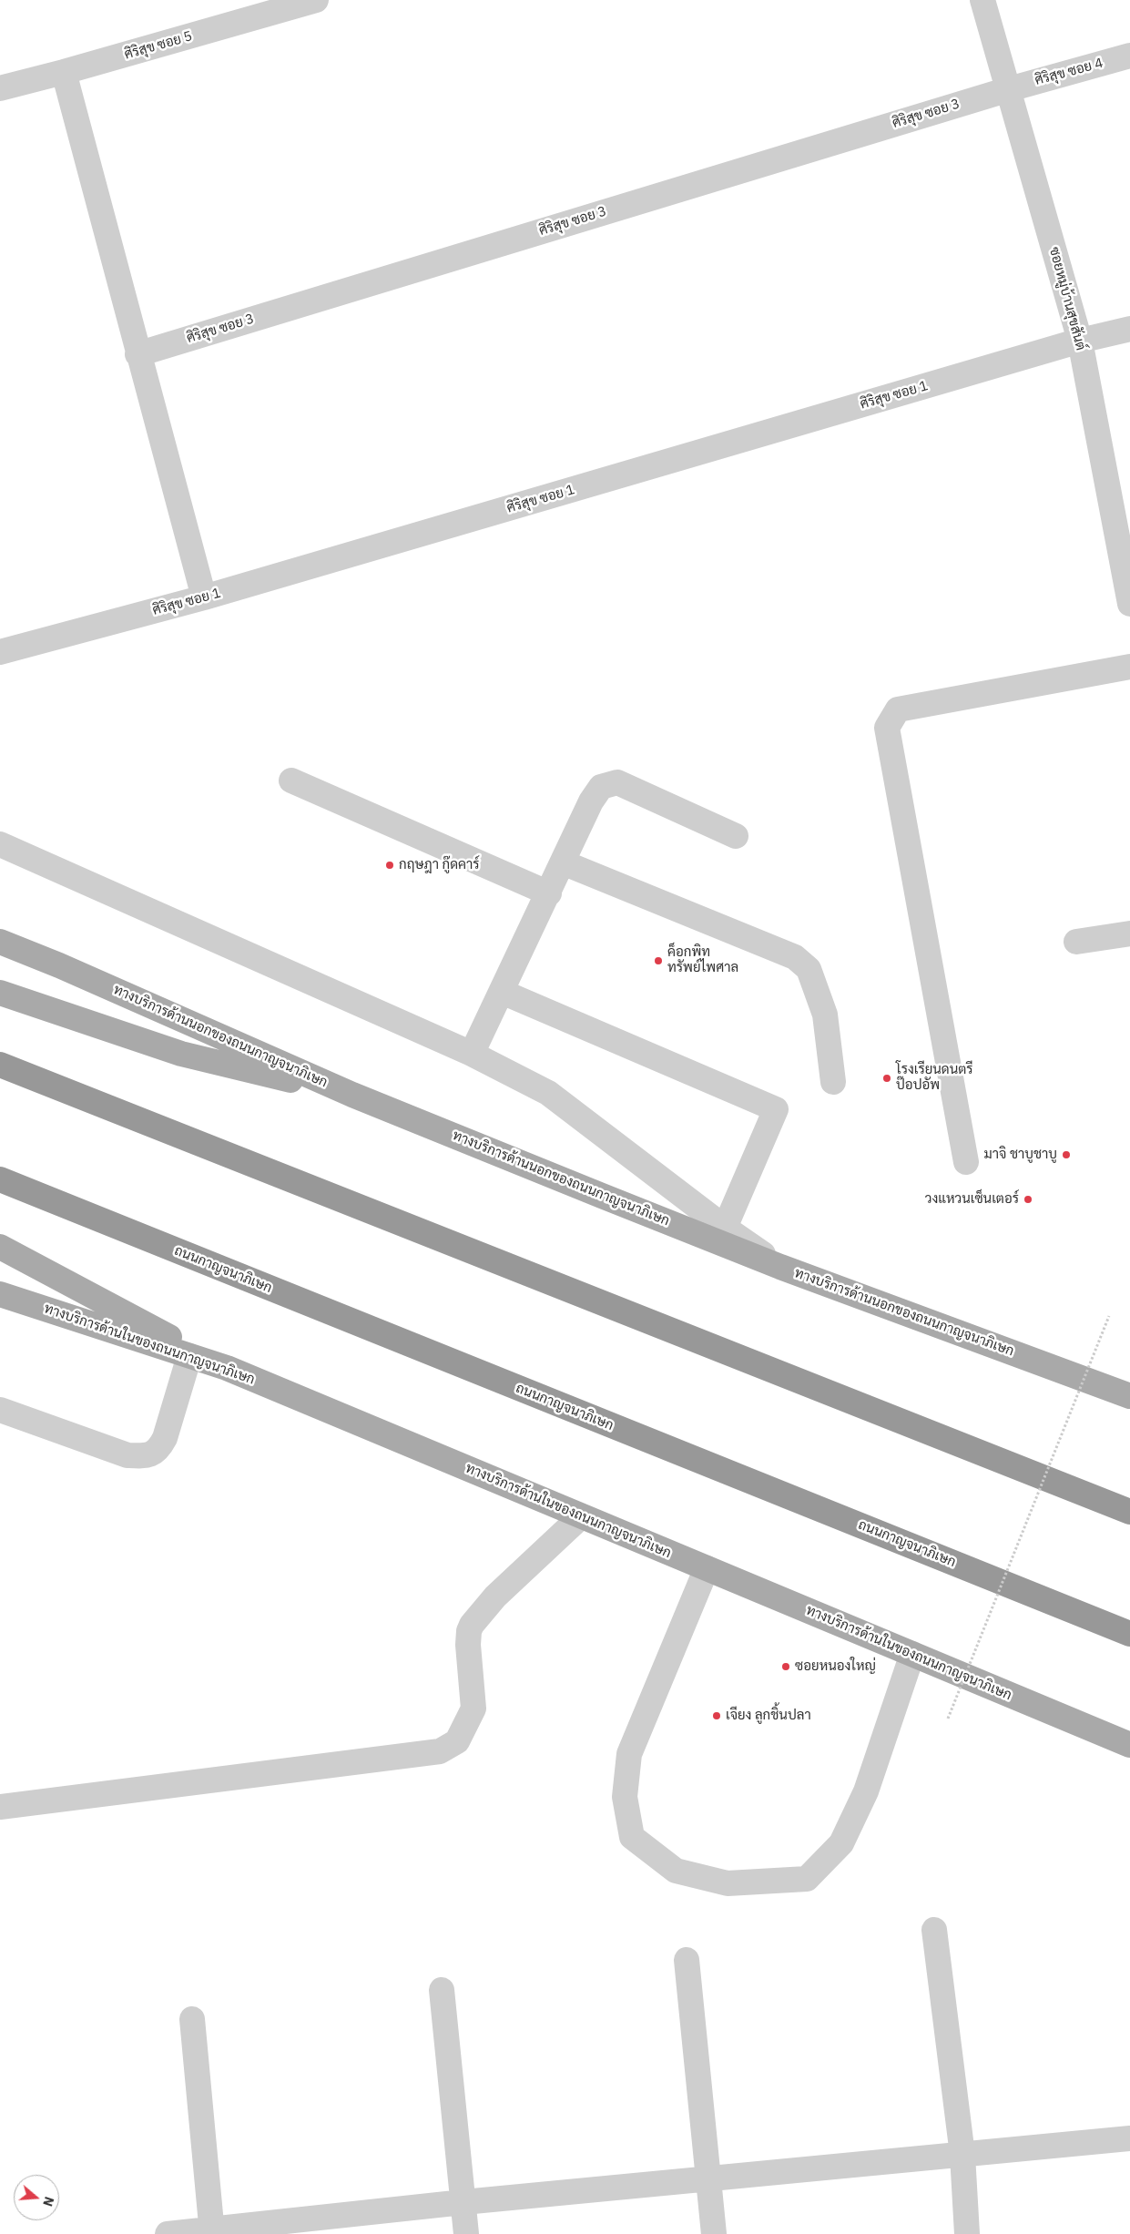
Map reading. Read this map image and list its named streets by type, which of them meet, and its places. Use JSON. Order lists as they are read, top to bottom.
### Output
{
  "streets": {
    "highway": ["ถนนกาญจนาภิเษก"],
    "main road": ["ทางบริการด้านนอกของถนนกาญจนาภิเษก", "ทางบริการด้านในของถนนกาญจนาภิเษก"],
    "street": [
      "ศิริสุข ซอย 5",
      "ศิริสุข ซอย 4",
      "ศิริสุข ซอย 3",
      "ซอยหมู่บ้านสุขสันต์",
      "ศิริสุข ซอย 1"
    ]
  },
  "crossings": [
    ["ศิริสุข ซอย 4", "ศิริสุข ซอย 3"],
    ["ศิริสุข ซอย 4", "ซอยหมู่บ้านสุขสันต์"],
    ["ศิริสุข ซอย 3", "ซอยหมู่บ้านสุขสันต์"],
    ["ซอยหมู่บ้านสุขสันต์", "ศิริสุข ซอย 1"]
  ],
  "places": [
    "กฤษฎา กู๊ดคาร์",
    "ค็อกพิท ทรัพย์ไพศาล",
    "โรงเรียนดนตรี ป๊อปอัพ",
    "มาจิ ชาบูชาบู",
    "วงแหวนเซ็นเตอร์",
    "ซอยหนองใหญ่",
    "เจียง ลูกชิ้นปลา"
  ],
  "north": "right"
}
